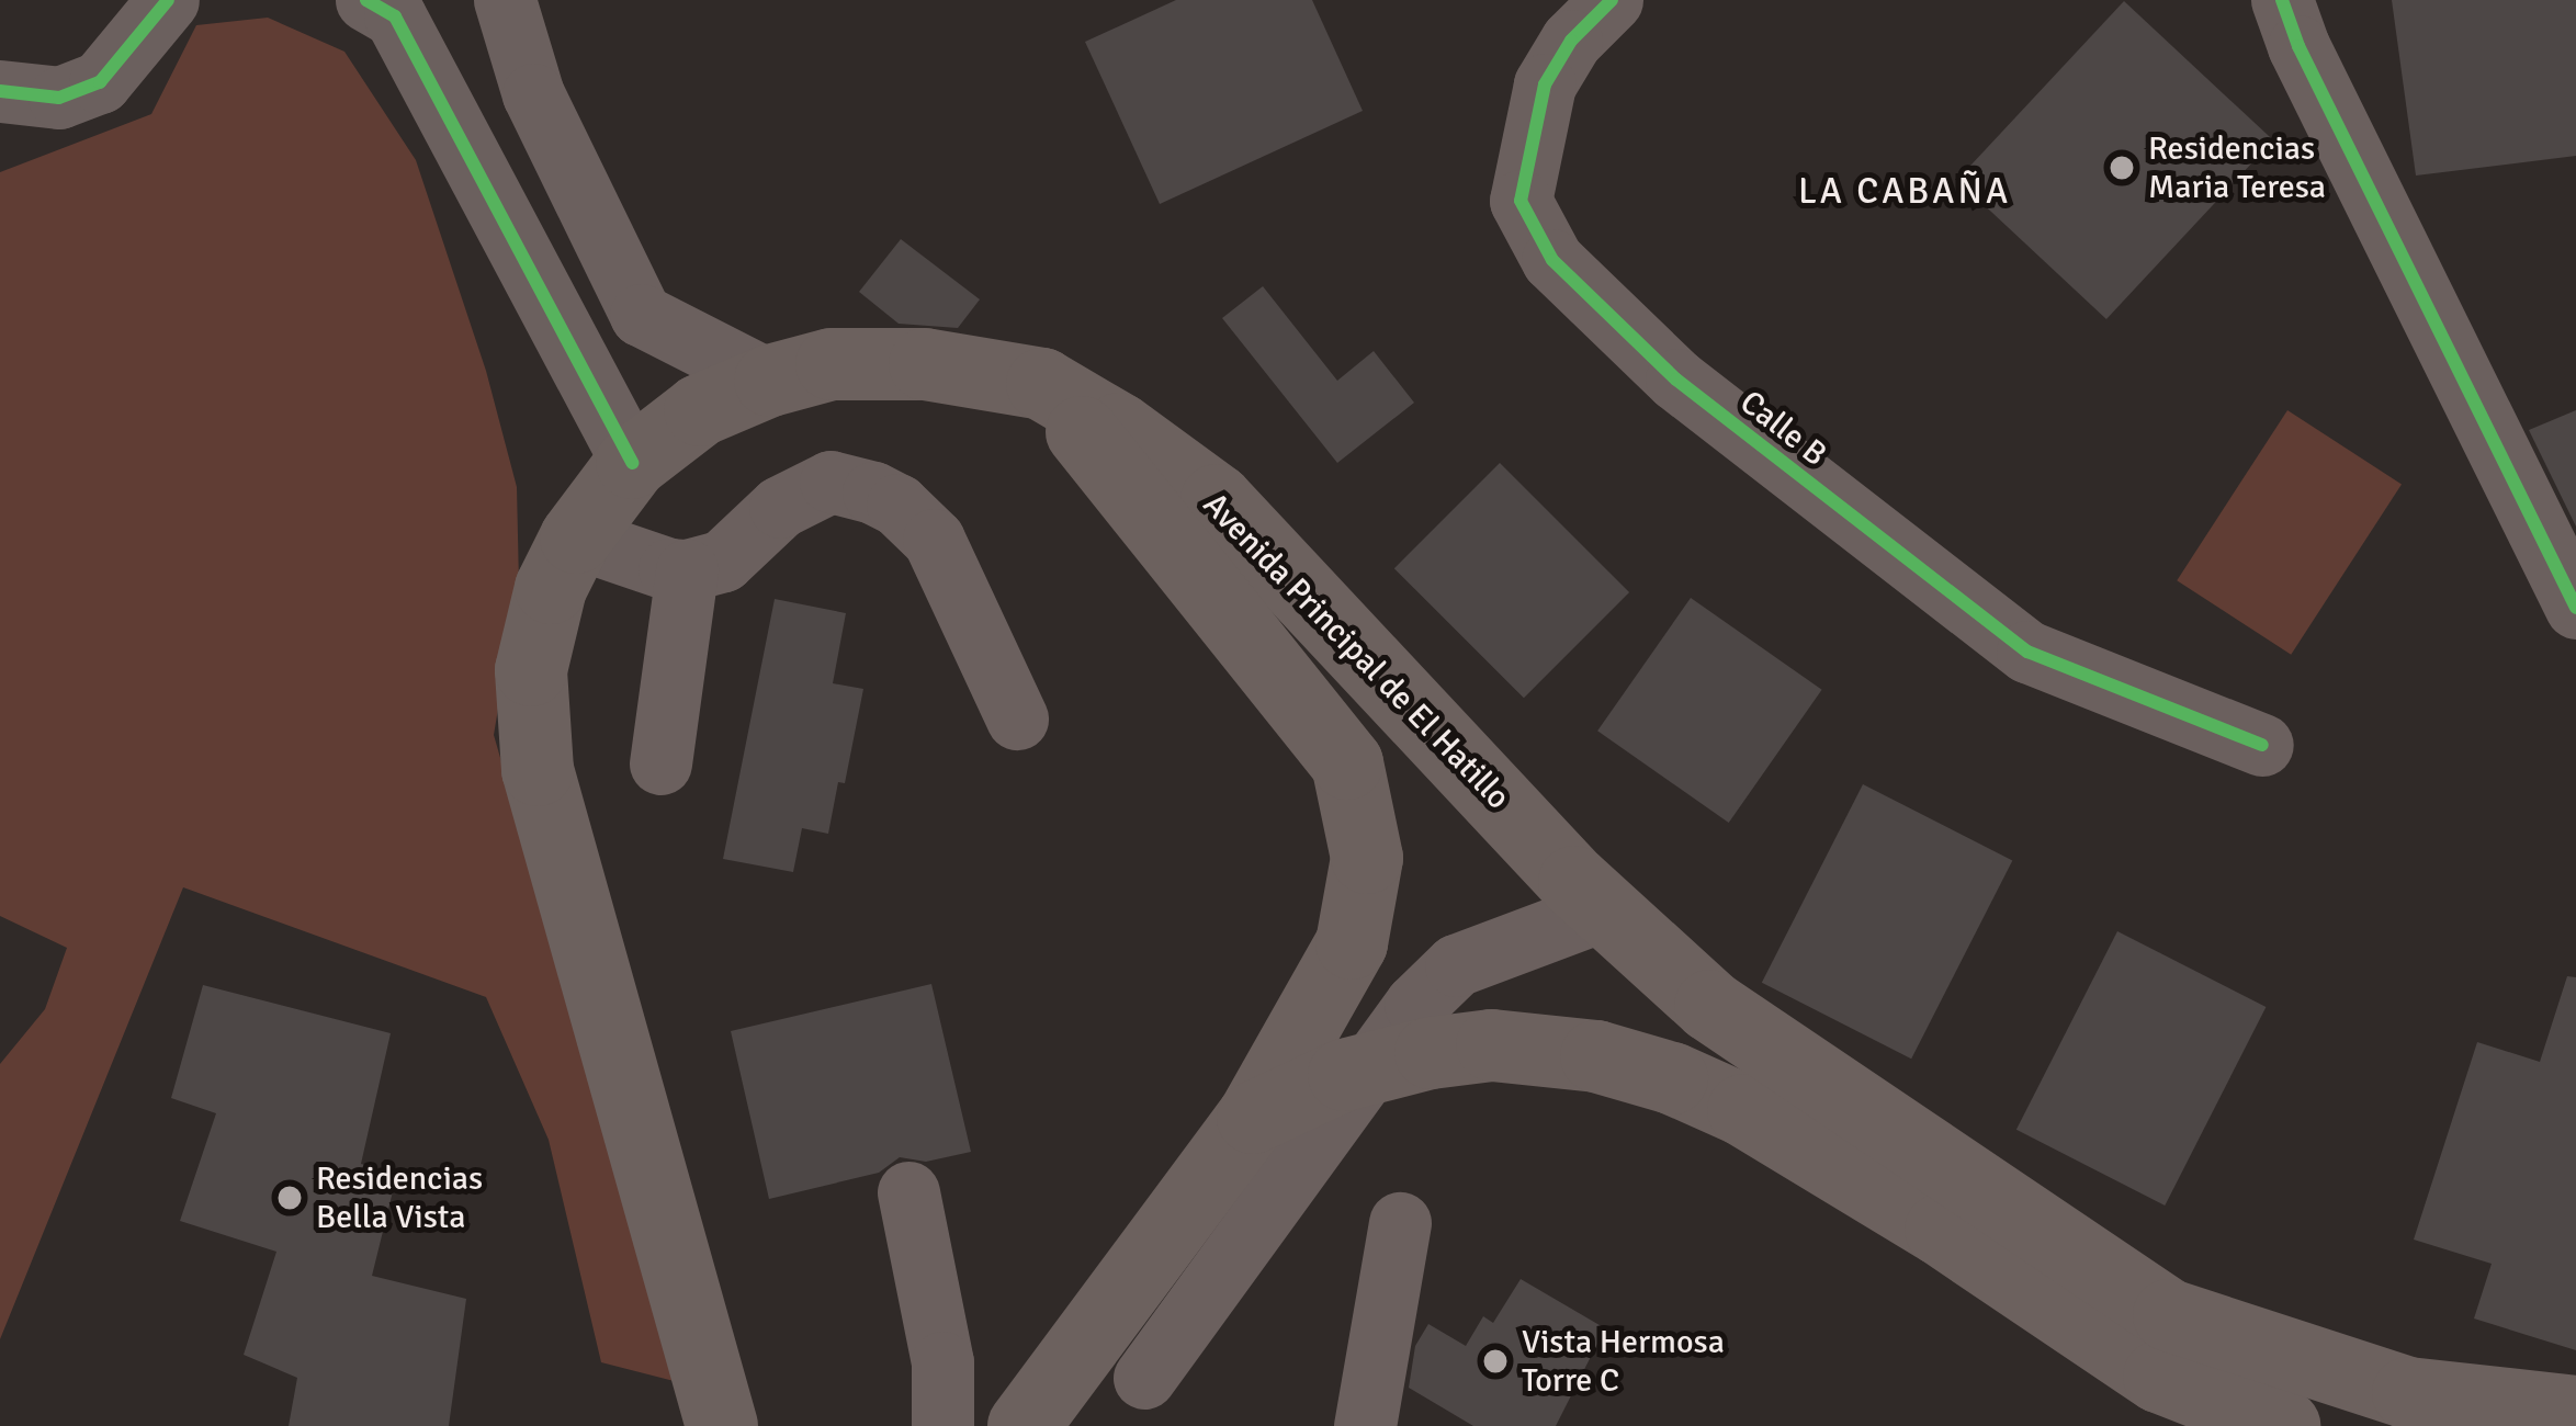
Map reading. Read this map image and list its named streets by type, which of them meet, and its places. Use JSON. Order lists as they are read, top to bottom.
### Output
{
  "streets": {
    "main road": ["Avenida Principal de El Hatillo"],
    "street": ["Calle B"]
  },
  "districts": ["LA CABAÑA"],
  "places": ["Residencias Maria Teresa", "Residencias Bella Vista", "Vista Hermosa Torre C"]
}
